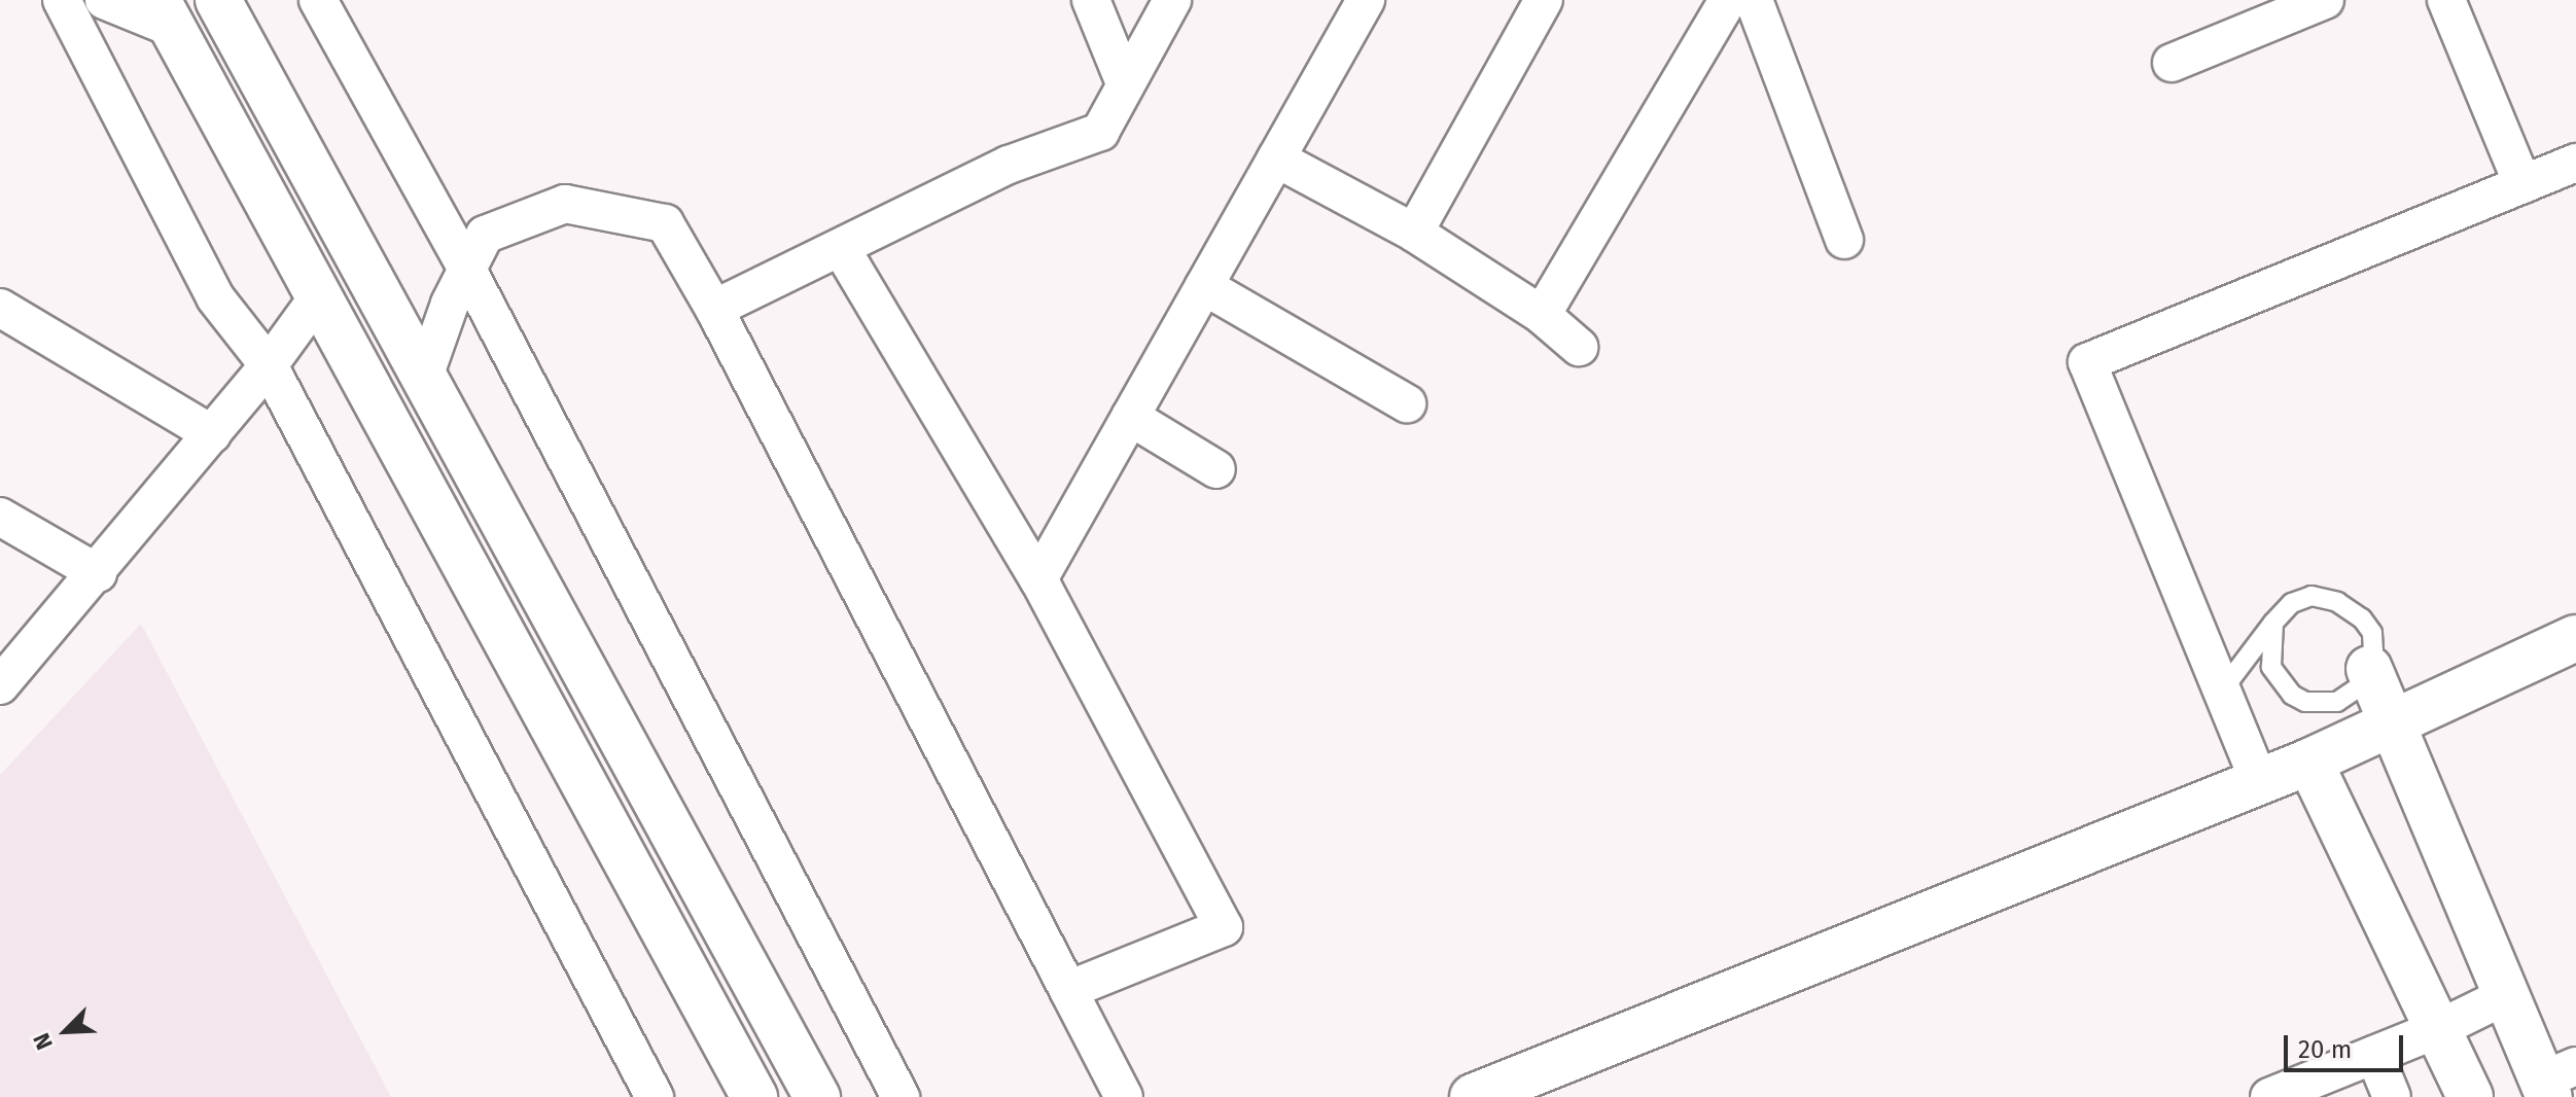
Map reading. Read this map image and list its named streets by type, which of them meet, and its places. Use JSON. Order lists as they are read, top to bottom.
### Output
{
  "scale_bar": "20 m",
  "north": "bottom left"
}
